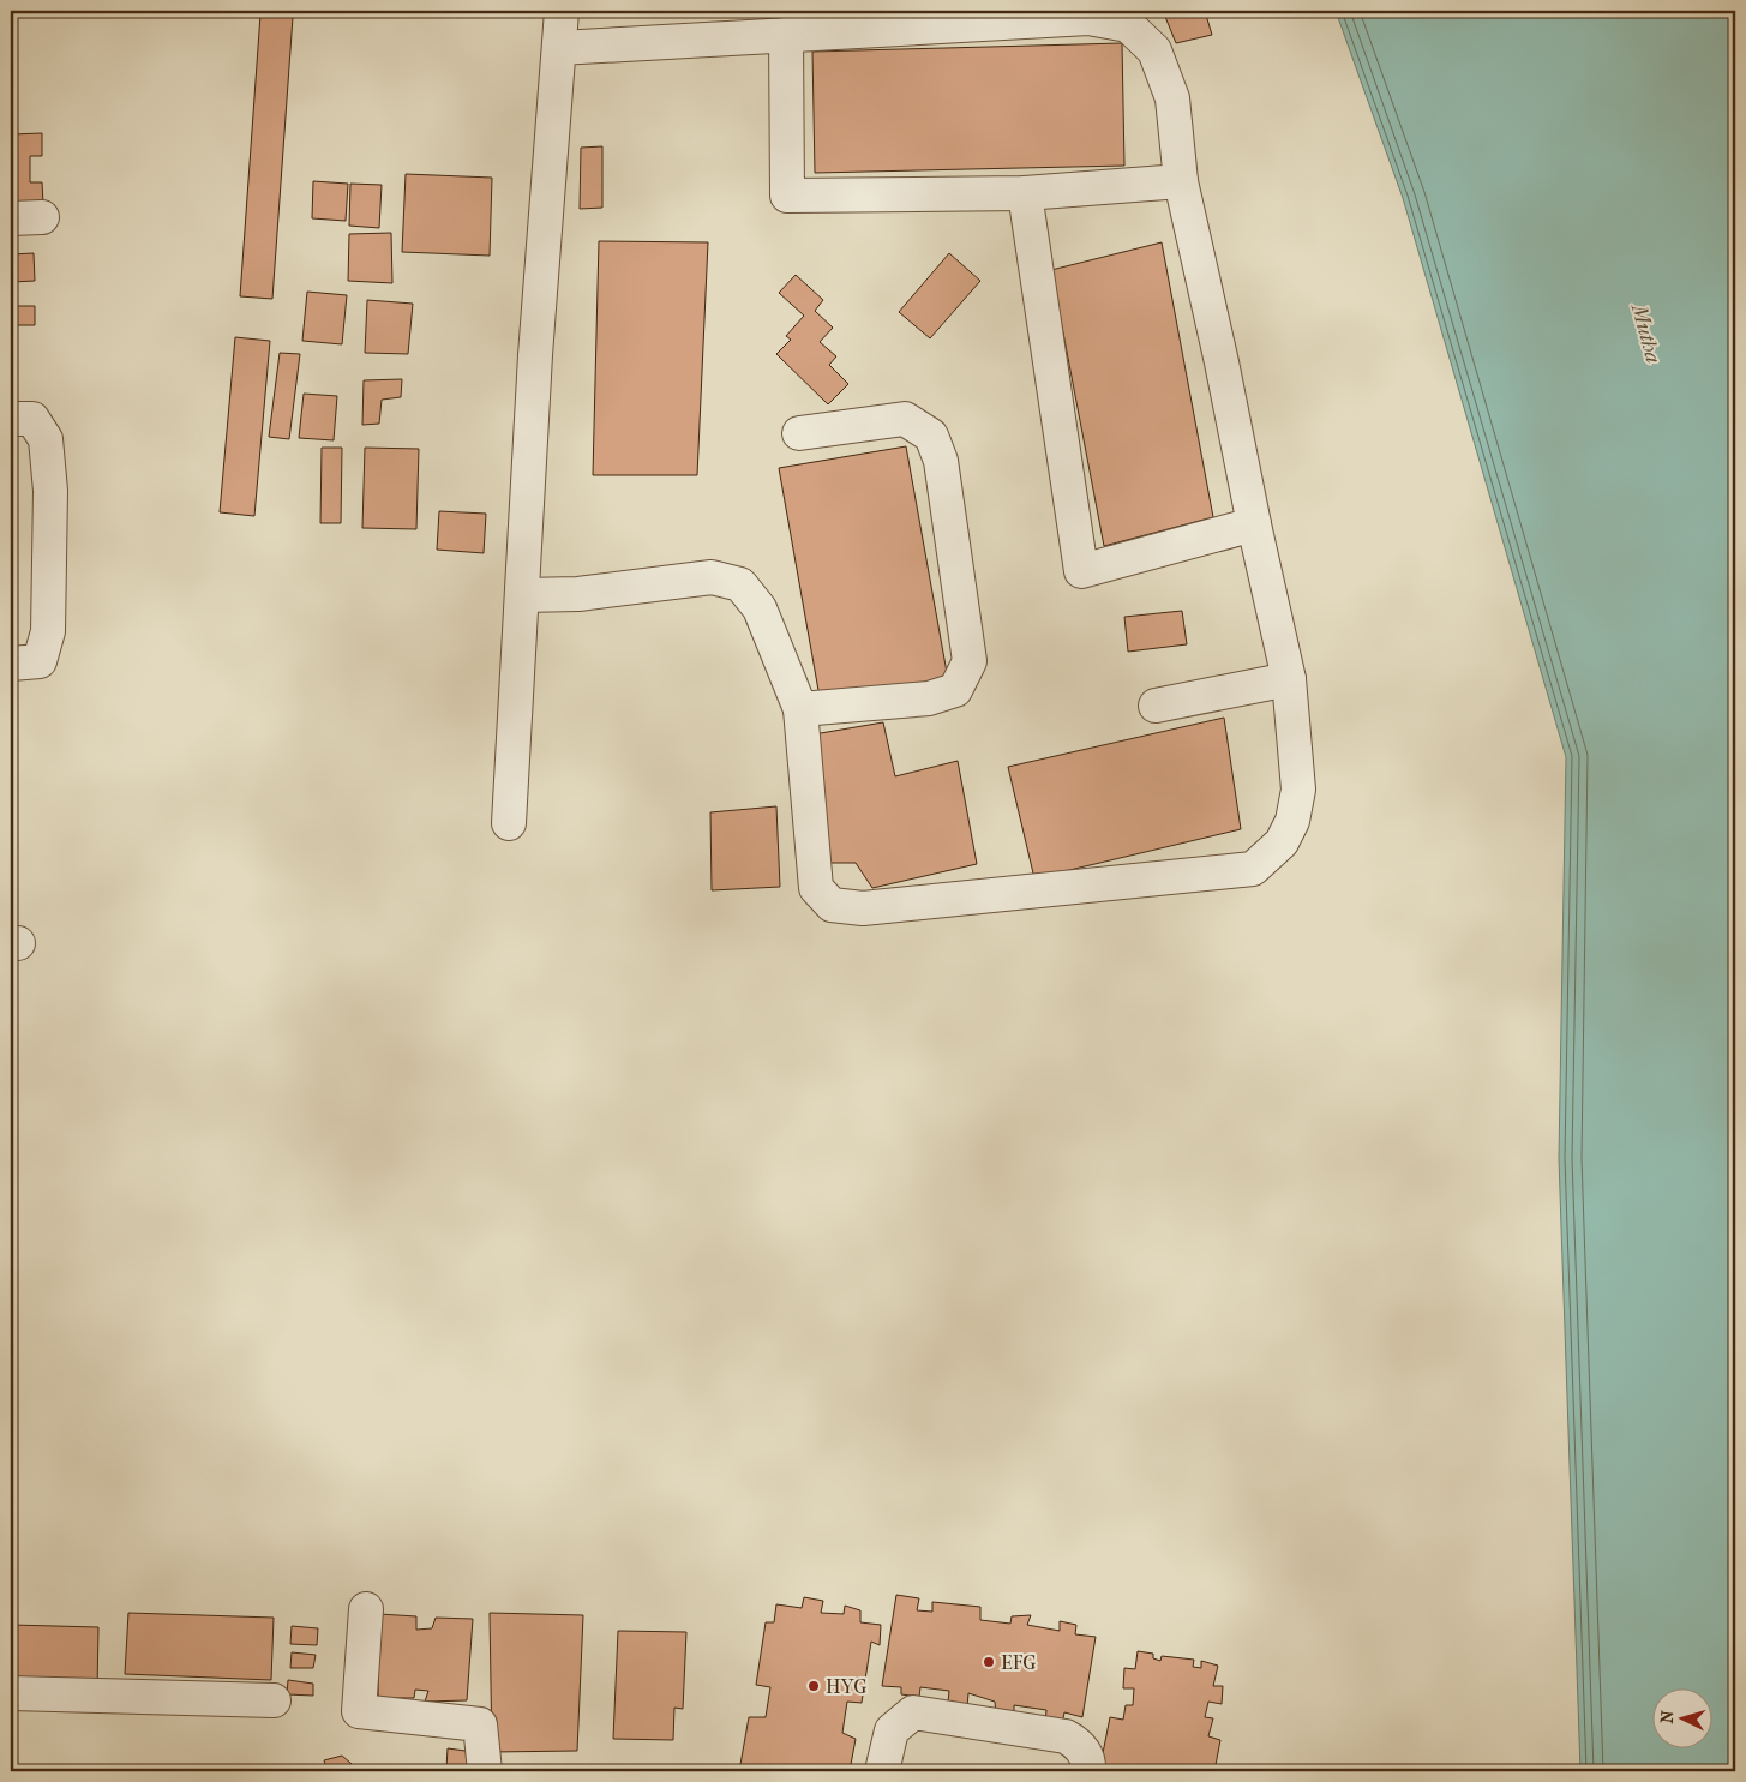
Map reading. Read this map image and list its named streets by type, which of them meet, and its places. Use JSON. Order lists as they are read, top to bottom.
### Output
{
  "water": ["Mutha"],
  "places": ["EFG", "HYG"],
  "north": "left"
}
